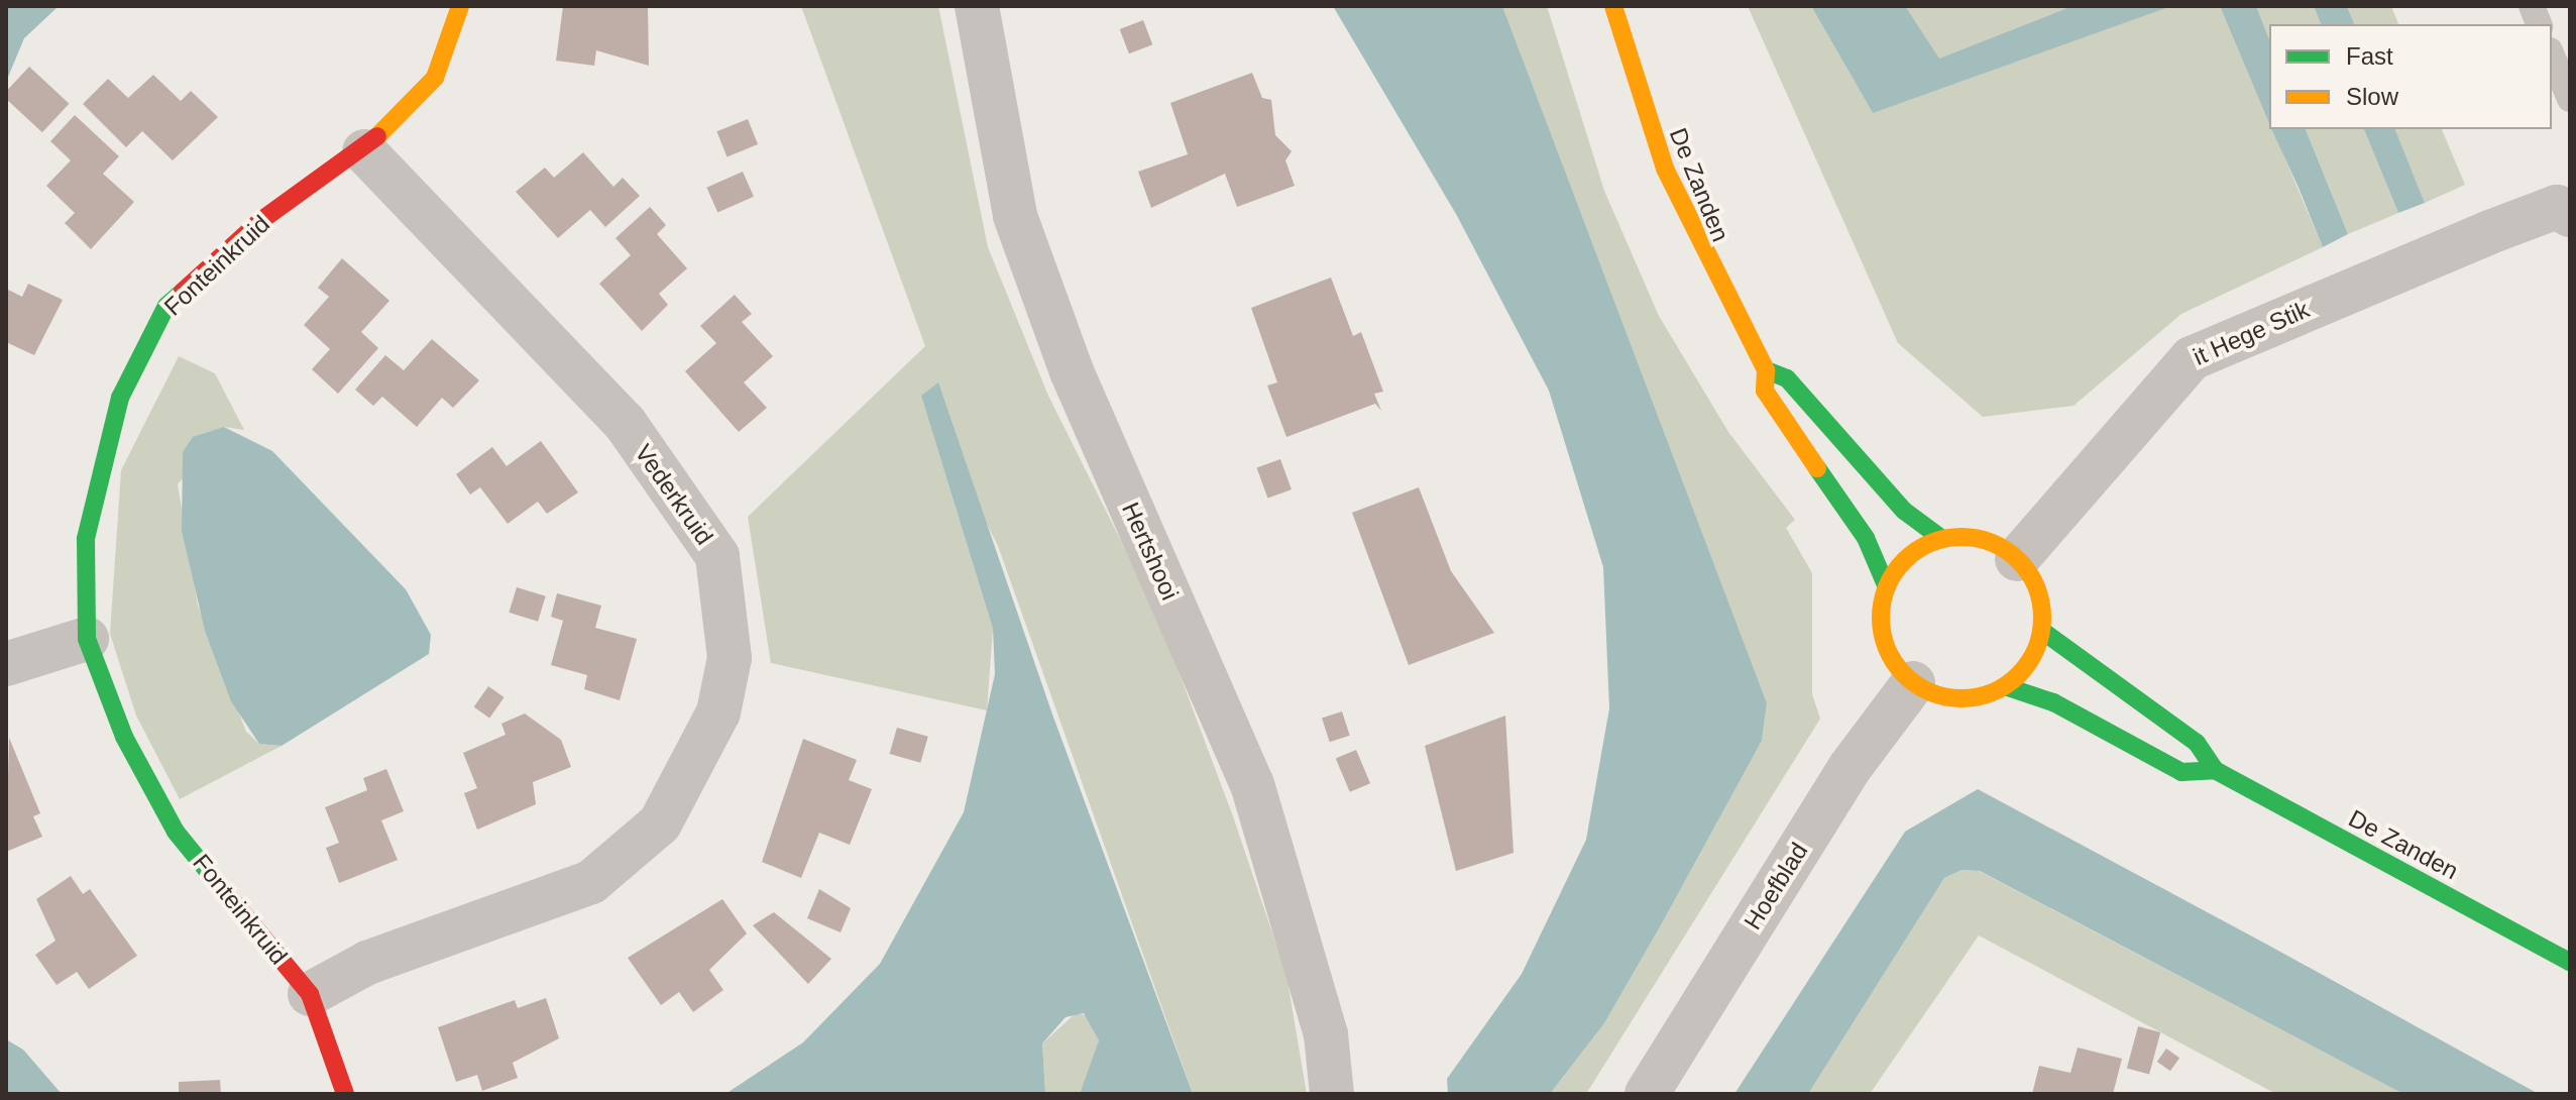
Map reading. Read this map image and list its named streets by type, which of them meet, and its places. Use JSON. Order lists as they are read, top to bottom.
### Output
{
  "streets": {
    "main road": ["De Zanden", "Fonteinkruid"],
    "street": [
      "it Hege Stik",
      "Vederkruid",
      "Hertshooi",
      "Hoefblad"
    ]
  },
  "crossings": [
    ["De Zanden", "it Hege Stik"],
    ["De Zanden", "Hoefblad"],
    ["Fonteinkruid", "Vederkruid"],
    ["it Hege Stik", "Hoefblad"]
  ],
  "legend": ["Fast", "Slow"]
}
